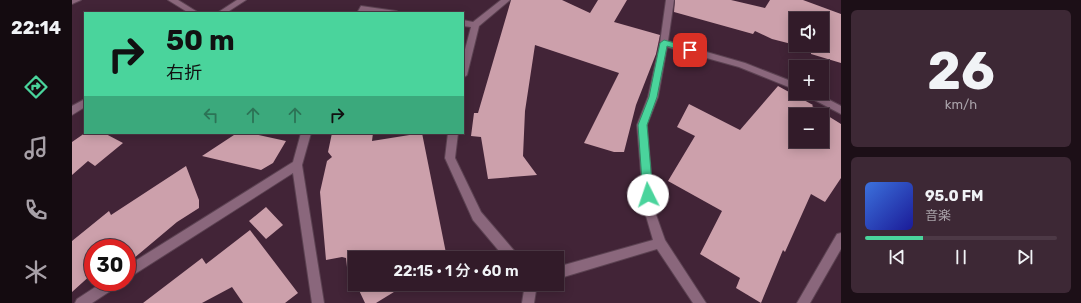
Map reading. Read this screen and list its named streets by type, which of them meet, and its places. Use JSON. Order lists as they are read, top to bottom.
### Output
{
  "page": {
    "tabs": "22:14",
    "tile": ["26", "km/h"],
    "map_buttons": ["+", "−"],
    "turn": ["50 m", "右折"],
    "song": ["95.0 FM", "音楽"],
    "limit": "30",
    "trip": "22:15 · 1 分 · 60 m"
  }
}
